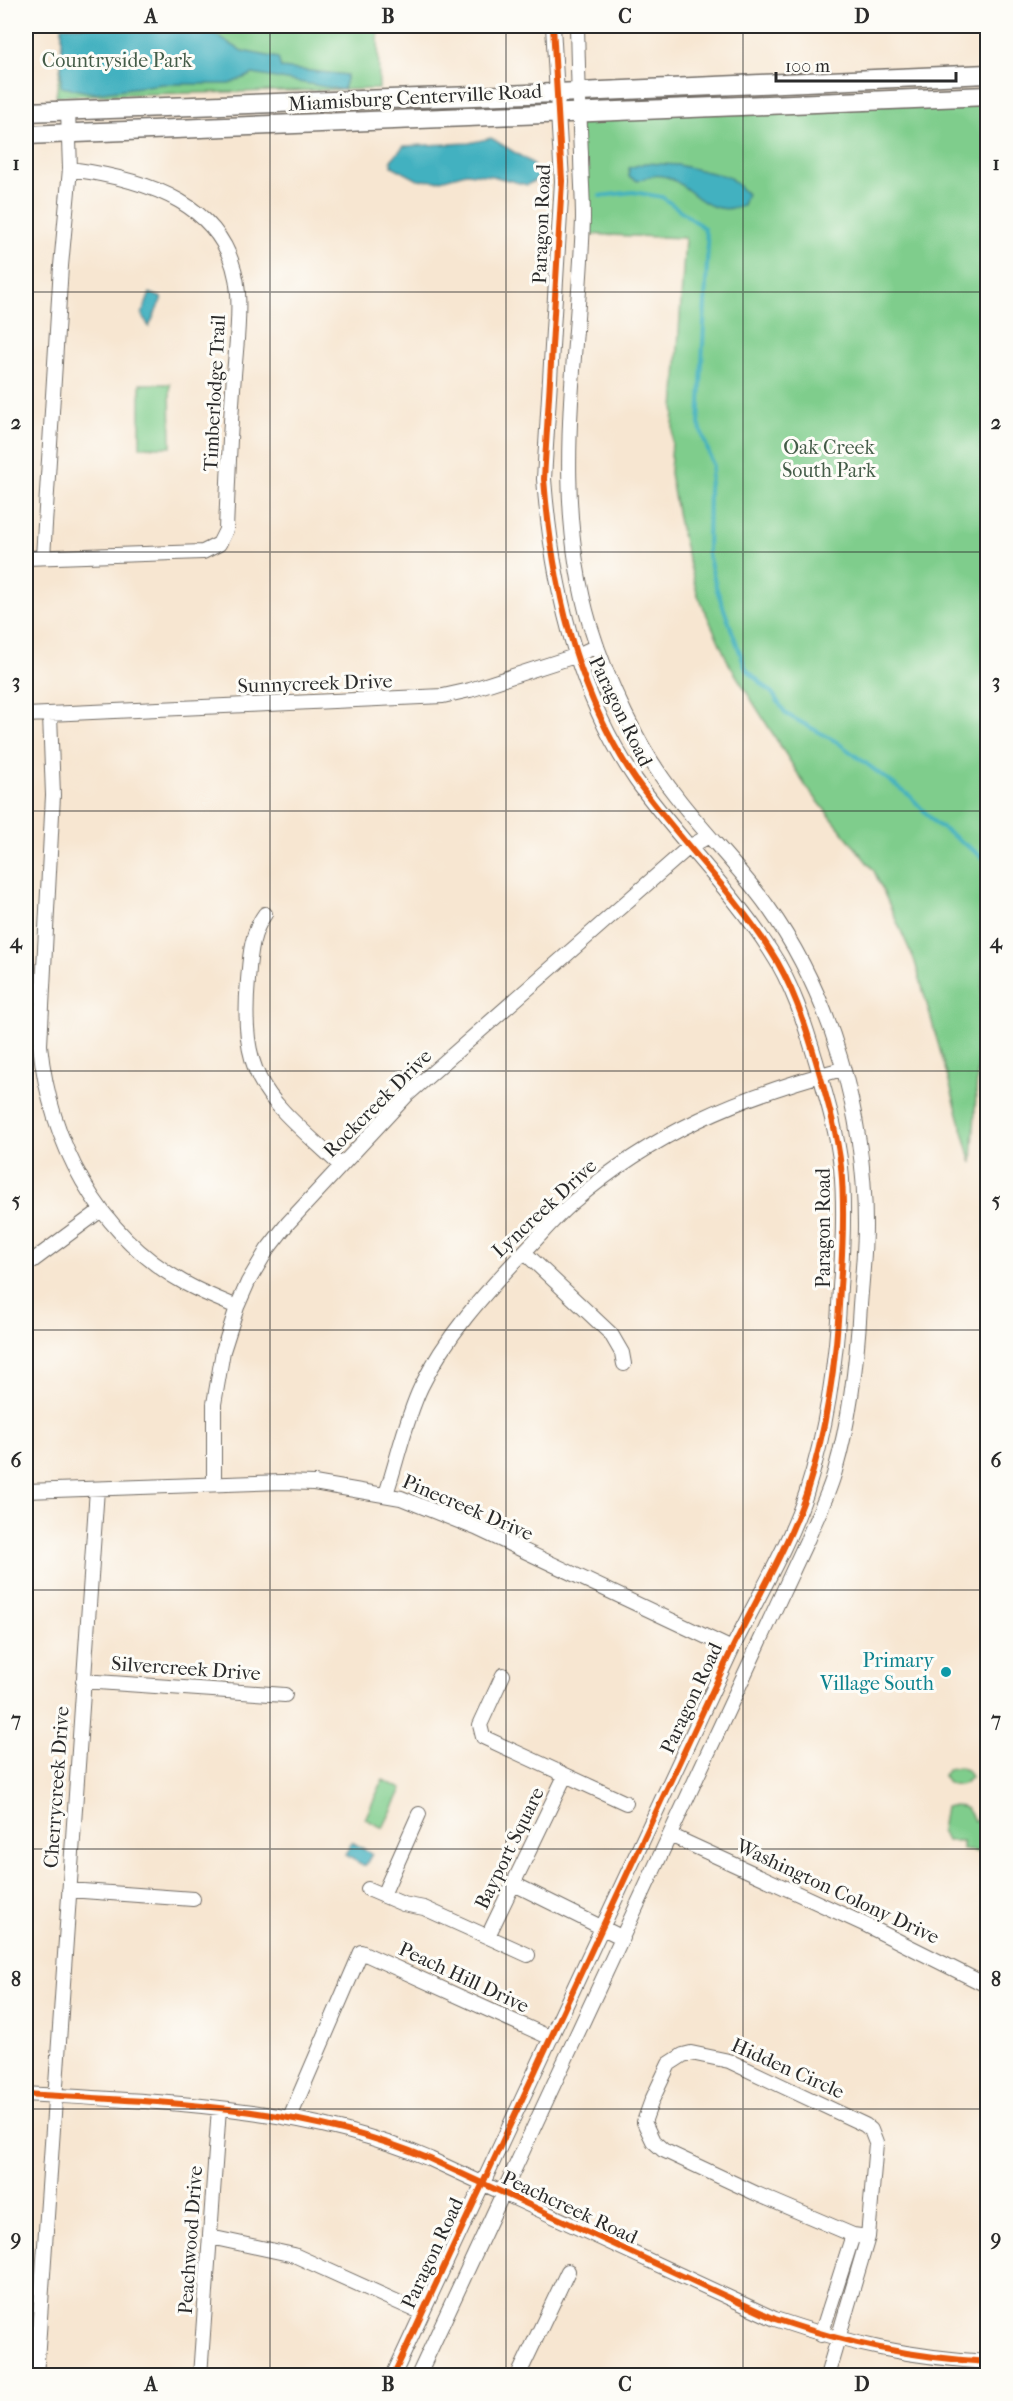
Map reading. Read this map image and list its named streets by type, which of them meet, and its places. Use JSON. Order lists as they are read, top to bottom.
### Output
{
  "streets": {
    "main road": ["Miamisburg Centerville Road"],
    "street": [
      "Paragon Road",
      "Timberlodge Trail",
      "Sunnycreek Drive",
      "Rockcreek Drive",
      "Lyncreek Drive",
      "Pinecreek Drive",
      "Silvercreek Drive",
      "Cherrycreek Drive",
      "Bayport Square",
      "Washington Colony Drive",
      "Peach Hill Drive",
      "Hidden Circle",
      "Peachcreek Road",
      "Peachwood Drive"
    ]
  },
  "crossings": [
    ["Miamisburg Centerville Road", "Paragon Road"],
    ["Paragon Road", "Sunnycreek Drive"],
    ["Paragon Road", "Rockcreek Drive"],
    ["Paragon Road", "Lyncreek Drive"],
    ["Paragon Road", "Pinecreek Drive"],
    ["Paragon Road", "Washington Colony Drive"],
    ["Paragon Road", "Peach Hill Drive"],
    ["Paragon Road", "Peachcreek Road"],
    ["Rockcreek Drive", "Pinecreek Drive"],
    ["Lyncreek Drive", "Pinecreek Drive"],
    ["Pinecreek Drive", "Cherrycreek Drive"],
    ["Silvercreek Drive", "Cherrycreek Drive"],
    ["Cherrycreek Drive", "Peachcreek Road"],
    ["Peach Hill Drive", "Peachcreek Road"],
    ["Hidden Circle", "Peachcreek Road"],
    ["Peachcreek Road", "Peachwood Drive"]
  ],
  "parks": ["Countryside Park", "Oak Creek South Park"],
  "places": ["Primary Village South"],
  "scale_bar": "100 m",
  "grid": {
    "columns": [
      "A",
      "B",
      "C",
      "D"
    ],
    "rows": [
      "1",
      "2",
      "3",
      "4",
      "5",
      "6",
      "7",
      "8",
      "9"
    ]
  }
}
